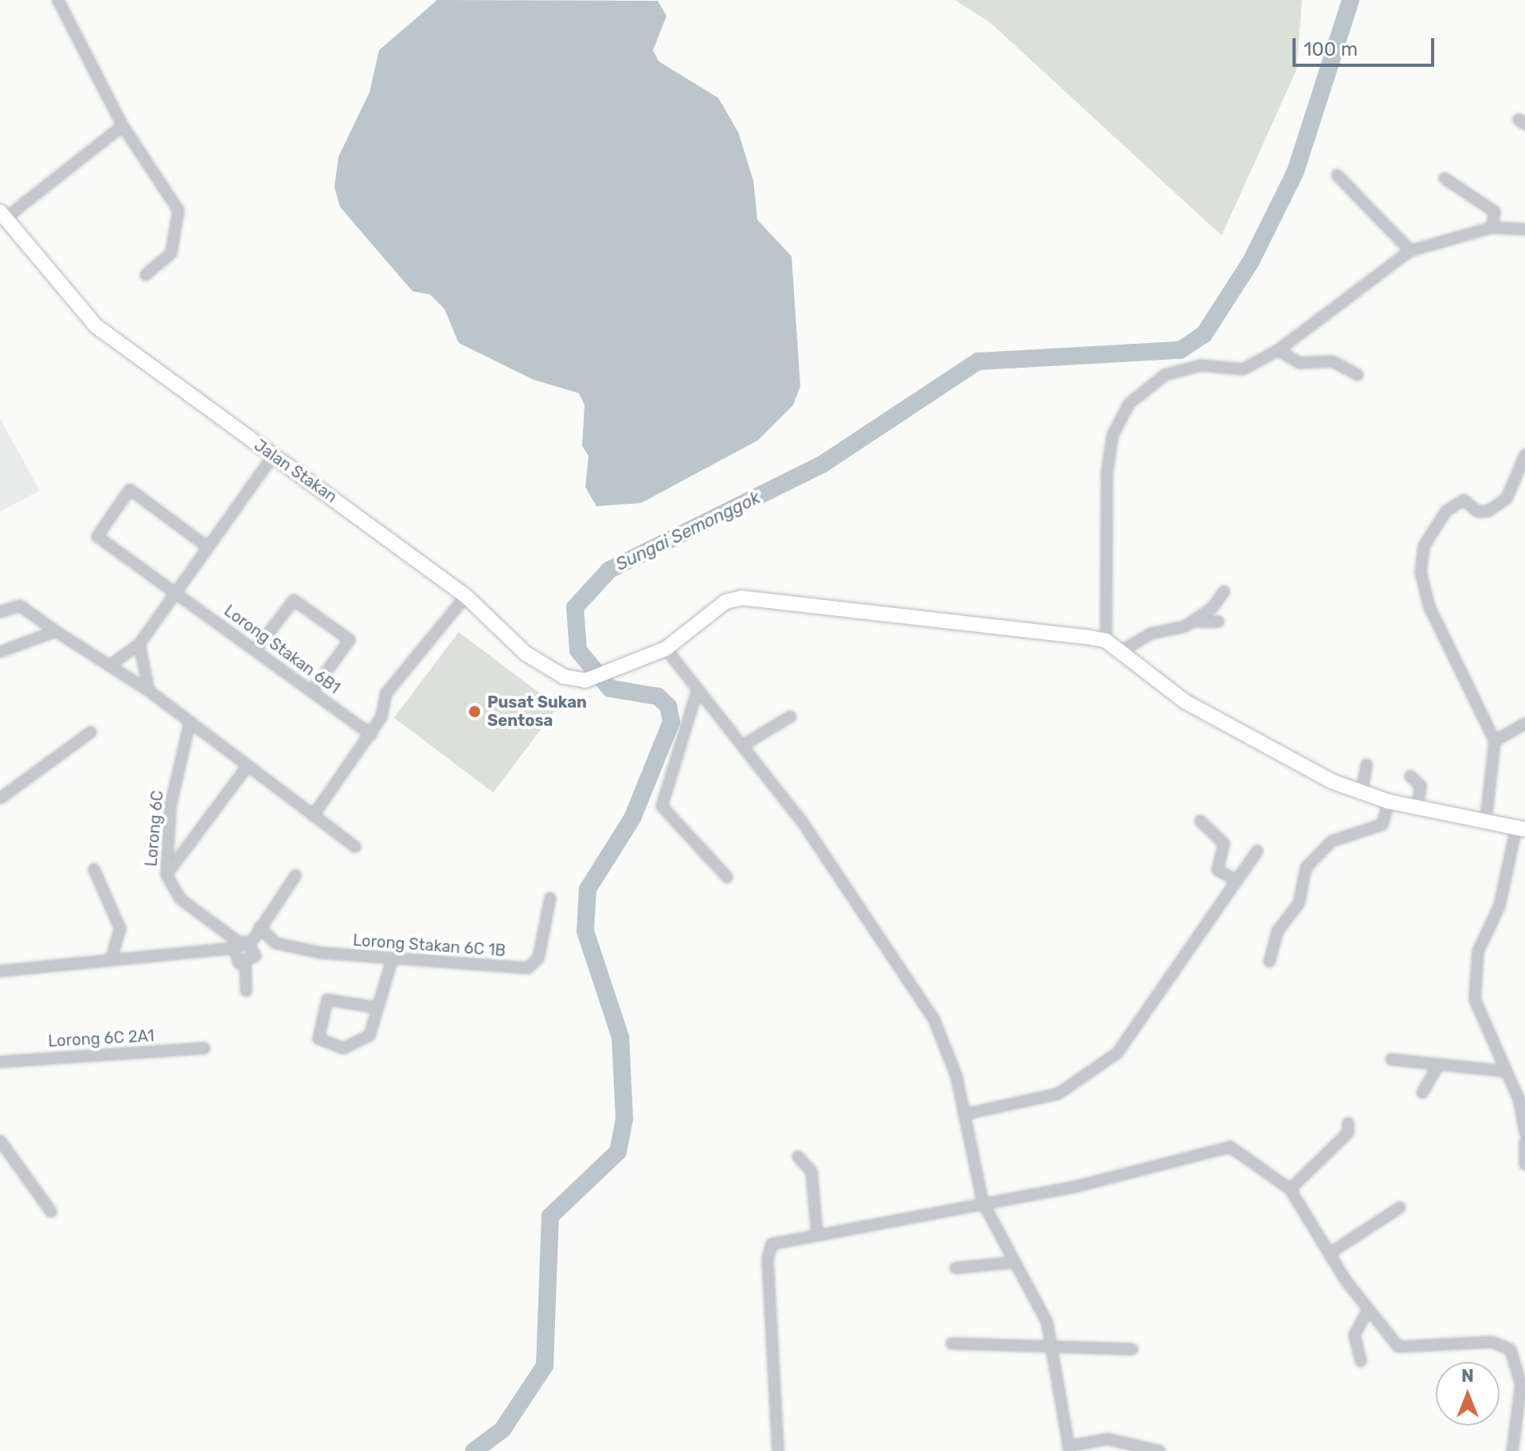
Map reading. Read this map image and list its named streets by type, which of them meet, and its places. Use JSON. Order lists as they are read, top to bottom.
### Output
{
  "streets": {
    "main road": ["Jalan Stakan"],
    "street": [
      "Lorong Stakan 6B1",
      "Lorong 6C",
      "Lorong Stakan 6C 1B",
      "Lorong 6C 2A1"
    ]
  },
  "water": ["Sungai Semonggok"],
  "places": ["Pusat Sukan Sentosa"],
  "scale_bar": "100 m",
  "north": "top"
}
